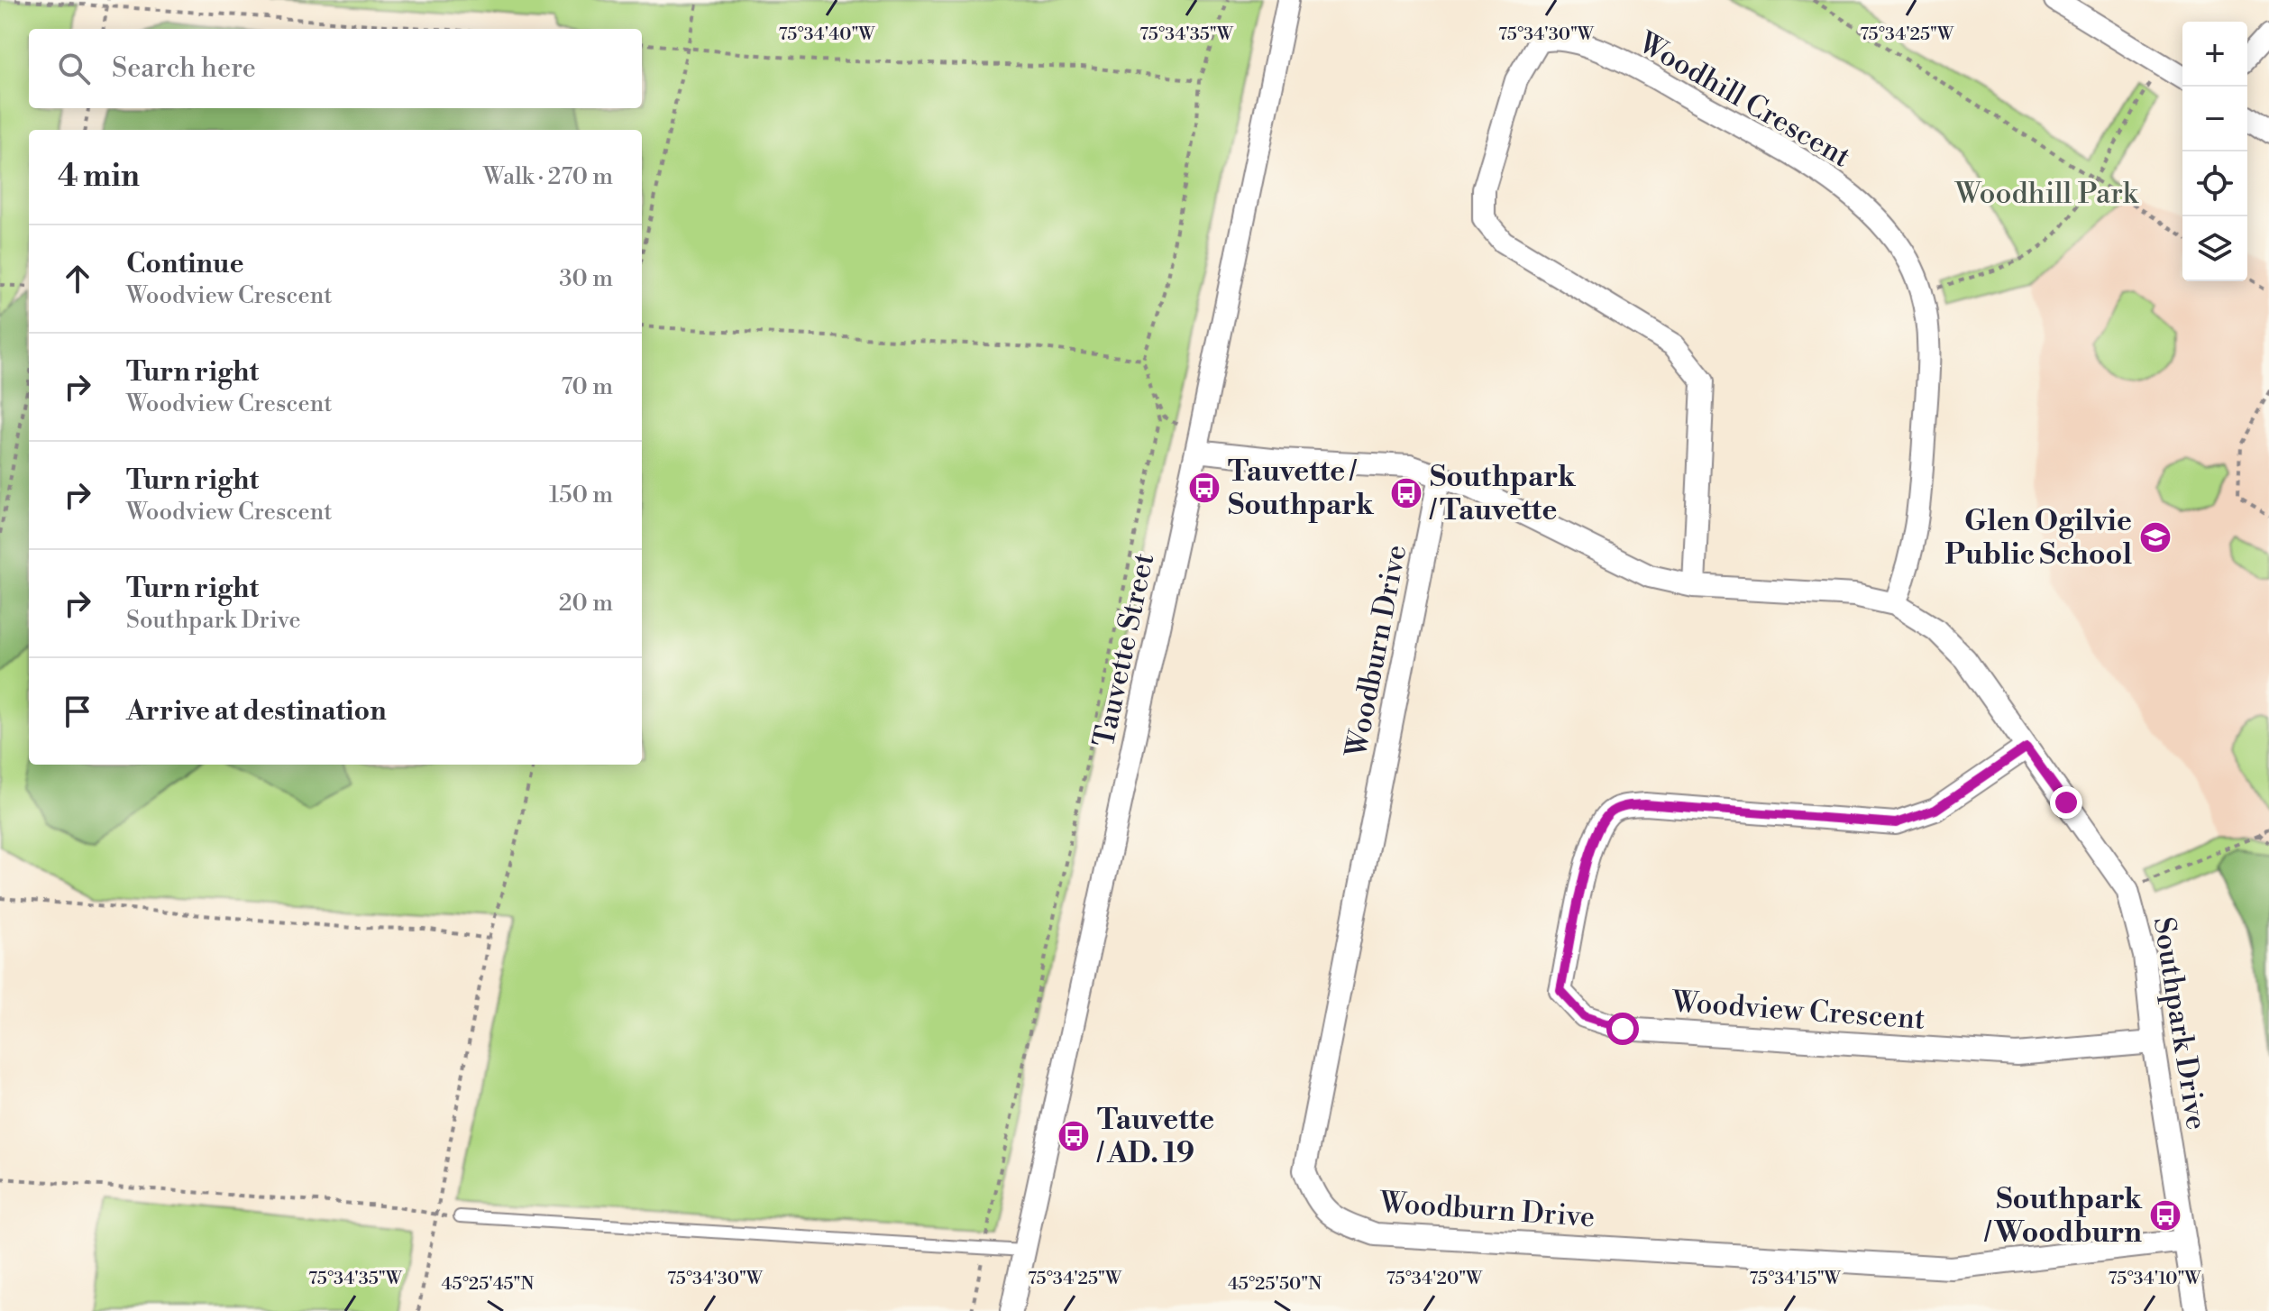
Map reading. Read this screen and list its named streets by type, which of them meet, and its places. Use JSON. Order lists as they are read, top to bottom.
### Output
{
  "streets": {
    "street": [
      "Woodhill Crescent",
      "Tauvette Street",
      "Woodburn Drive",
      "Woodview Crescent",
      "Southpark Drive"
    ]
  },
  "crossings": [
    ["Woodhill Crescent", "Southpark Drive"],
    ["Tauvette Street", "Southpark Drive"],
    ["Woodburn Drive", "Southpark Drive"],
    ["Woodview Crescent", "Southpark Drive"]
  ],
  "parks": ["Woodhill Park"],
  "places": {
    "bus stop": [
      "Tauvette / Southpark",
      "Southpark / Tauvette",
      "Tauvette / AD. 19",
      "Southpark / Woodburn"
    ],
    "school or university": ["Glen Ogilvie Public School"]
  },
  "page": {
    "map_buttons": ["+", "−"],
    "search": "Search here",
    "heading": ["4 min", "Walk · 270 m"],
    "list": [
      ["Continue", "Woodview Crescent", "30 m"],
      ["Turn right", "Woodview Crescent", "70 m"],
      ["Turn right", "Woodview Crescent", "150 m"],
      ["Turn right", "Southpark Drive", "20 m"],
      "Arrive at destination"
    ]
  },
  "coordinates": [
    "75°34'25\"W",
    "75°34'40\"W",
    "75°34'35\"W",
    "75°34'30\"W",
    "75°34'20\"W",
    "75°34'15\"W",
    "75°34'10\"W",
    "45°25'45\"N",
    "45°25'50\"N"
  ]
}
